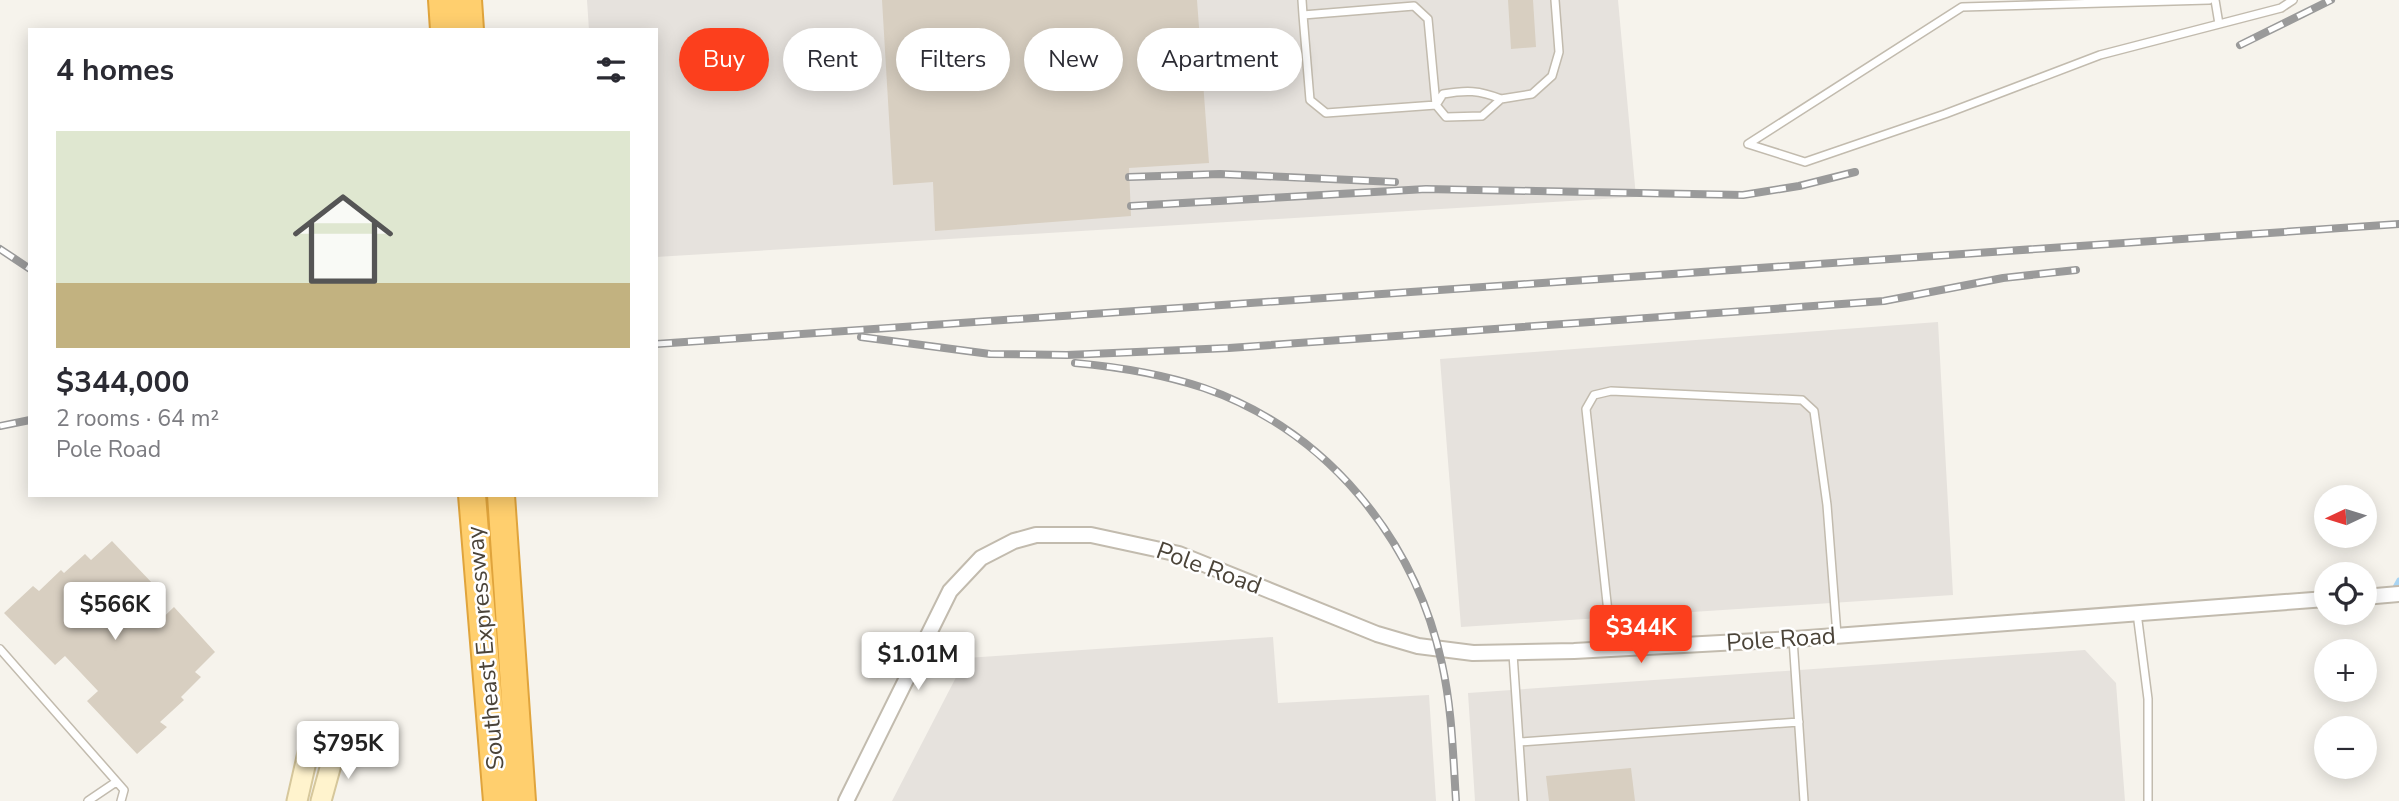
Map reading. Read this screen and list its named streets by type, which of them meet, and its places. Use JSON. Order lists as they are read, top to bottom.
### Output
{
  "streets": {
    "highway": ["Southeast Expressway"],
    "street": ["Pole Road"]
  },
  "north": "left",
  "page": {
    "chip": [
      "Buy",
      "Rent",
      "Filters",
      "New",
      "Apartment"
    ],
    "heading": "4 homes",
    "list": [
      {
        "name": "$344,000",
        "note": "2 rooms · 64 m² · Pole Road"
      }
    ],
    "map_buttons": ["+", "−"],
    "price": [
      "$566K",
      "$344K",
      "$1.01M",
      "$795K"
    ]
  }
}
